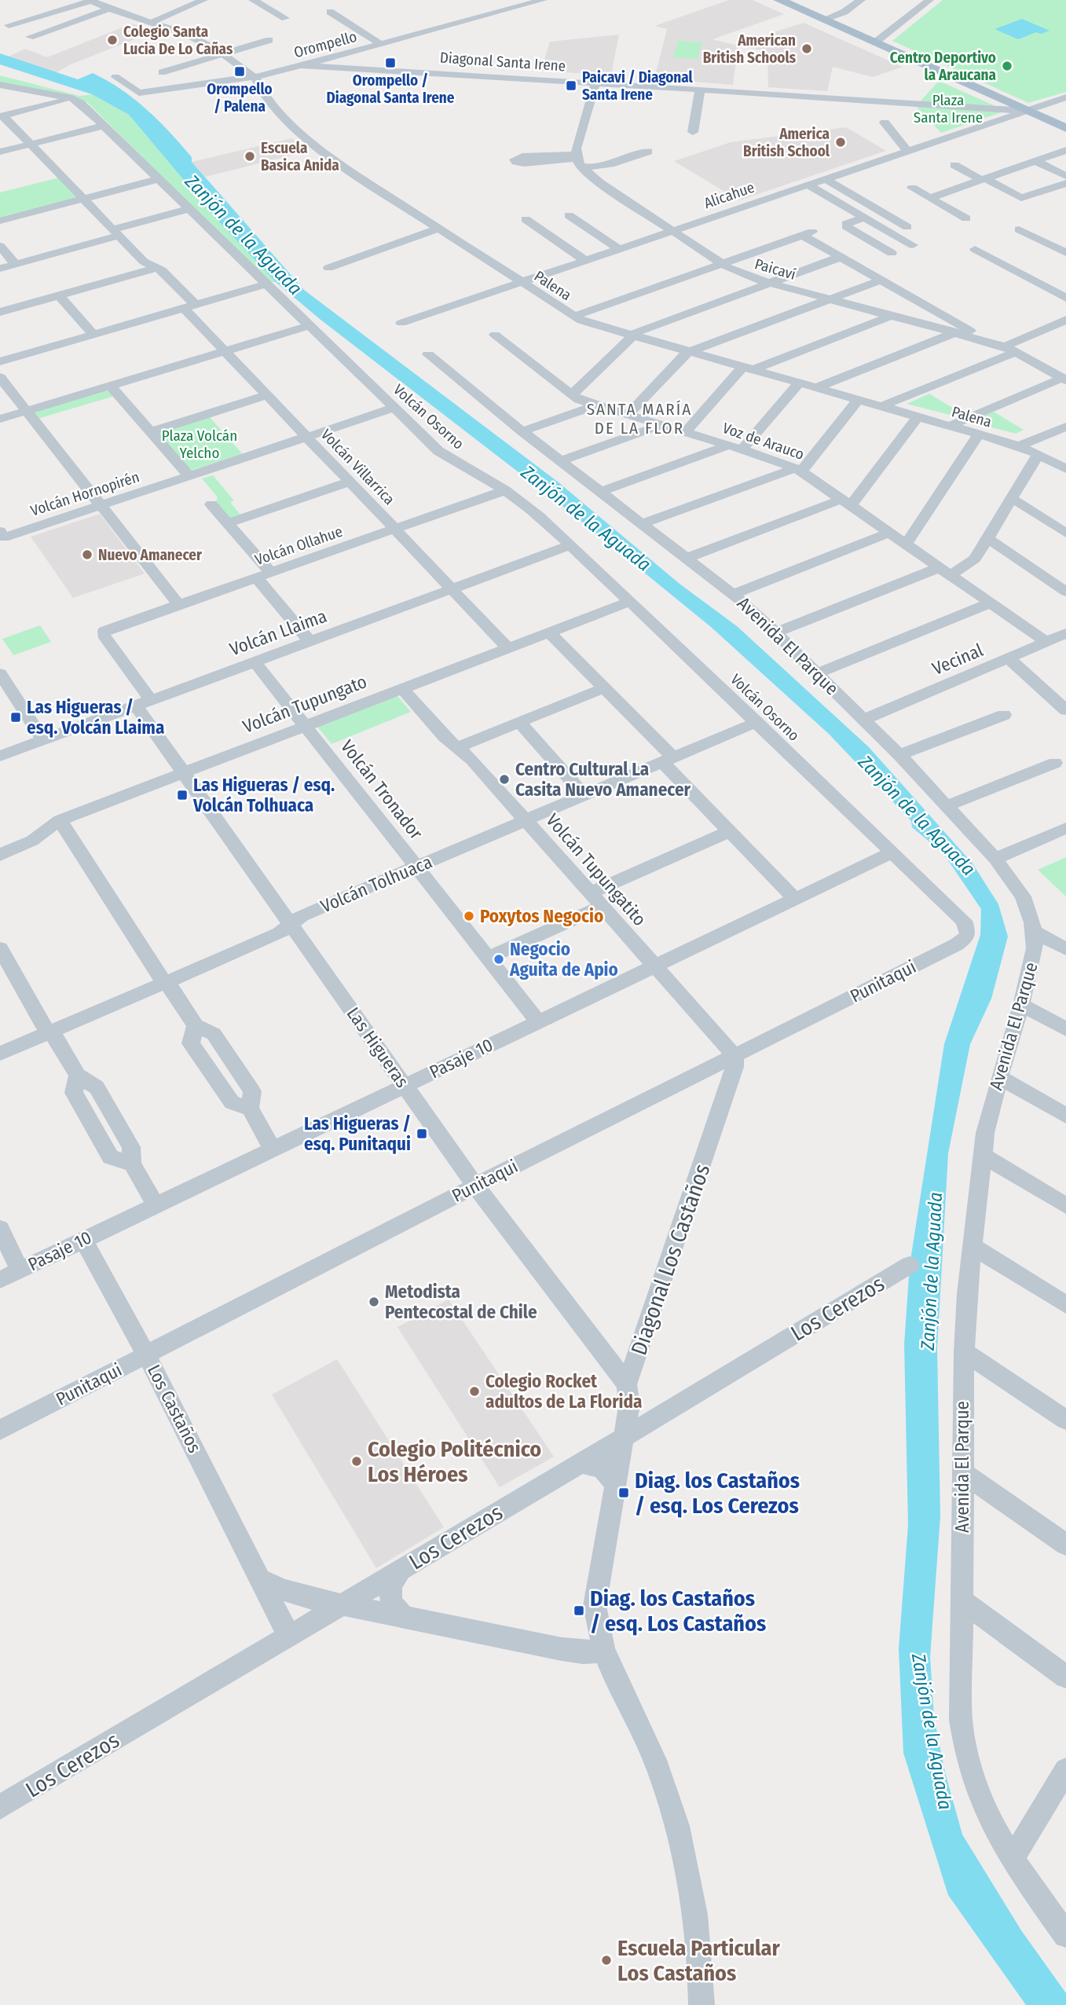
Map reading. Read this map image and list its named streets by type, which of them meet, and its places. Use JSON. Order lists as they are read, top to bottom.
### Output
{
  "streets": {
    "street": [
      "Orompello",
      "Diagonal Santa Irene",
      "Alicahue",
      "Paicaví",
      "Palena",
      "Volcán Osorno",
      "Voz de Arauco",
      "Volcán Villarrica",
      "Volcán Hornopirén",
      "Volcán Ollahue",
      "Volcán Llaima",
      "Avenida El Parque",
      "Vecinal",
      "Volcán Tupungato",
      "Volcán Tronador",
      "Volcán Tupungatito",
      "Volcán Tolhuaca",
      "Punitaqui",
      "Las Higueras",
      "Pasaje 10",
      "Diagonal Los Castaños",
      "Los Cerezos",
      "Los Castaños"
    ]
  },
  "crossings": [
    ["Orompello", "Diagonal Santa Irene"],
    ["Orompello", "Palena"],
    ["Diagonal Santa Irene", "Alicahue"],
    ["Diagonal Santa Irene", "Paicaví"],
    ["Alicahue", "Paicaví"],
    ["Alicahue", "Palena"],
    ["Volcán Osorno", "Volcán Hornopirén"],
    ["Volcán Osorno", "Volcán Ollahue"],
    ["Volcán Osorno", "Volcán Llaima"],
    ["Volcán Osorno", "Volcán Tupungato"],
    ["Volcán Osorno", "Volcán Tolhuaca"],
    ["Volcán Osorno", "Punitaqui"],
    ["Volcán Osorno", "Pasaje 10"],
    ["Voz de Arauco", "Vecinal"],
    ["Volcán Villarrica", "Volcán Hornopirén"],
    ["Volcán Villarrica", "Volcán Ollahue"],
    ["Volcán Villarrica", "Volcán Llaima"],
    ["Volcán Villarrica", "Volcán Tupungato"],
    ["Volcán Ollahue", "Las Higueras"],
    ["Volcán Llaima", "Volcán Tronador"],
    ["Volcán Llaima", "Las Higueras"],
    ["Avenida El Parque", "Vecinal"],
    ["Volcán Tupungato", "Volcán Tronador"],
    ["Volcán Tupungato", "Volcán Tupungatito"],
    ["Volcán Tupungato", "Las Higueras"],
    ["Volcán Tronador", "Volcán Tolhuaca"],
    ["Volcán Tronador", "Pasaje 10"],
    ["Volcán Tupungatito", "Volcán Tolhuaca"],
    ["Volcán Tupungatito", "Punitaqui"],
    ["Volcán Tupungatito", "Pasaje 10"],
    ["Volcán Tupungatito", "Diagonal Los Castaños"],
    ["Volcán Tolhuaca", "Las Higueras"],
    ["Punitaqui", "Las Higueras"],
    ["Punitaqui", "Diagonal Los Castaños"],
    ["Punitaqui", "Los Castaños"],
    ["Las Higueras", "Pasaje 10"],
    ["Las Higueras", "Diagonal Los Castaños"],
    ["Pasaje 10", "Los Castaños"],
    ["Diagonal Los Castaños", "Los Cerezos"],
    ["Los Cerezos", "Los Castaños"]
  ],
  "districts": ["SANTA MARÍA DE LA FLOR"],
  "water": ["Zanjón de la Aguada"],
  "parks": ["Plaza Santa Irene", "Plaza Volcán Yelcho"],
  "places": {
    "other": [
      "Colegio Santa Lucia De Lo Cañas",
      "American British Schools",
      "Centro Deportivo la Araucana",
      "America British School",
      "Escuela Basica Anida",
      "Nuevo Amanecer",
      "Centro Cultural La Casita Nuevo Amanecer",
      "Poxytos Negocio",
      "Negocio Aguita de Apio",
      "Metodista Pentecostal de Chile",
      "Colegio Rocket adultos de La Florida",
      "Colegio Politécnico Los Héroes",
      "Escuela Particular Los Castaños"
    ],
    "transit": [
      "Orompello / Diagonal Santa Irene",
      "Orompello / Palena",
      "Paicavi / Diagonal Santa Irene",
      "Las Higueras / esq. Volcán Llaima",
      "Las Higueras / esq. Volcán Tolhuaca",
      "Las Higueras / esq. Punitaqui",
      "Diag. los Castaños / esq. Los Cerezos",
      "Diag. los Castaños / esq. Los Castaños"
    ]
  }
}
